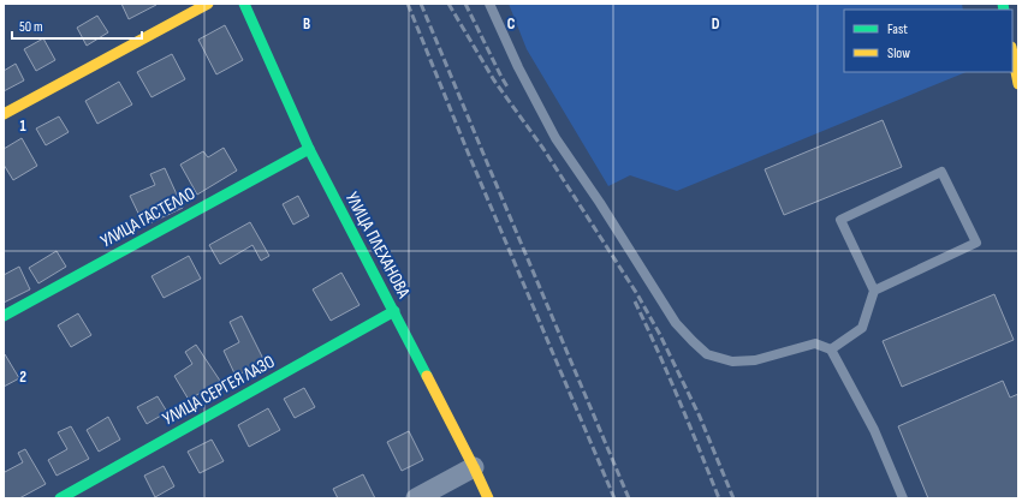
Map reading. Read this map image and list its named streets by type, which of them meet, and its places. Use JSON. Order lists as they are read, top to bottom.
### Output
{
  "streets": {
    "street": ["УЛИЦА ГАСТЕЛЛО", "УЛИЦА ПЛЕХАНОВА", "УЛИЦА СЕРГЕЯ ЛАЗО"]
  },
  "crossings": [
    ["УЛИЦА ГАСТЕЛЛО", "УЛИЦА ПЛЕХАНОВА"],
    ["УЛИЦА ПЛЕХАНОВА", "УЛИЦА СЕРГЕЯ ЛАЗО"]
  ],
  "legend": ["Fast", "Slow"],
  "scale_bar": "50 m",
  "grid": {
    "columns": ["B", "C", "D"],
    "rows": ["1", "2"]
  }
}
